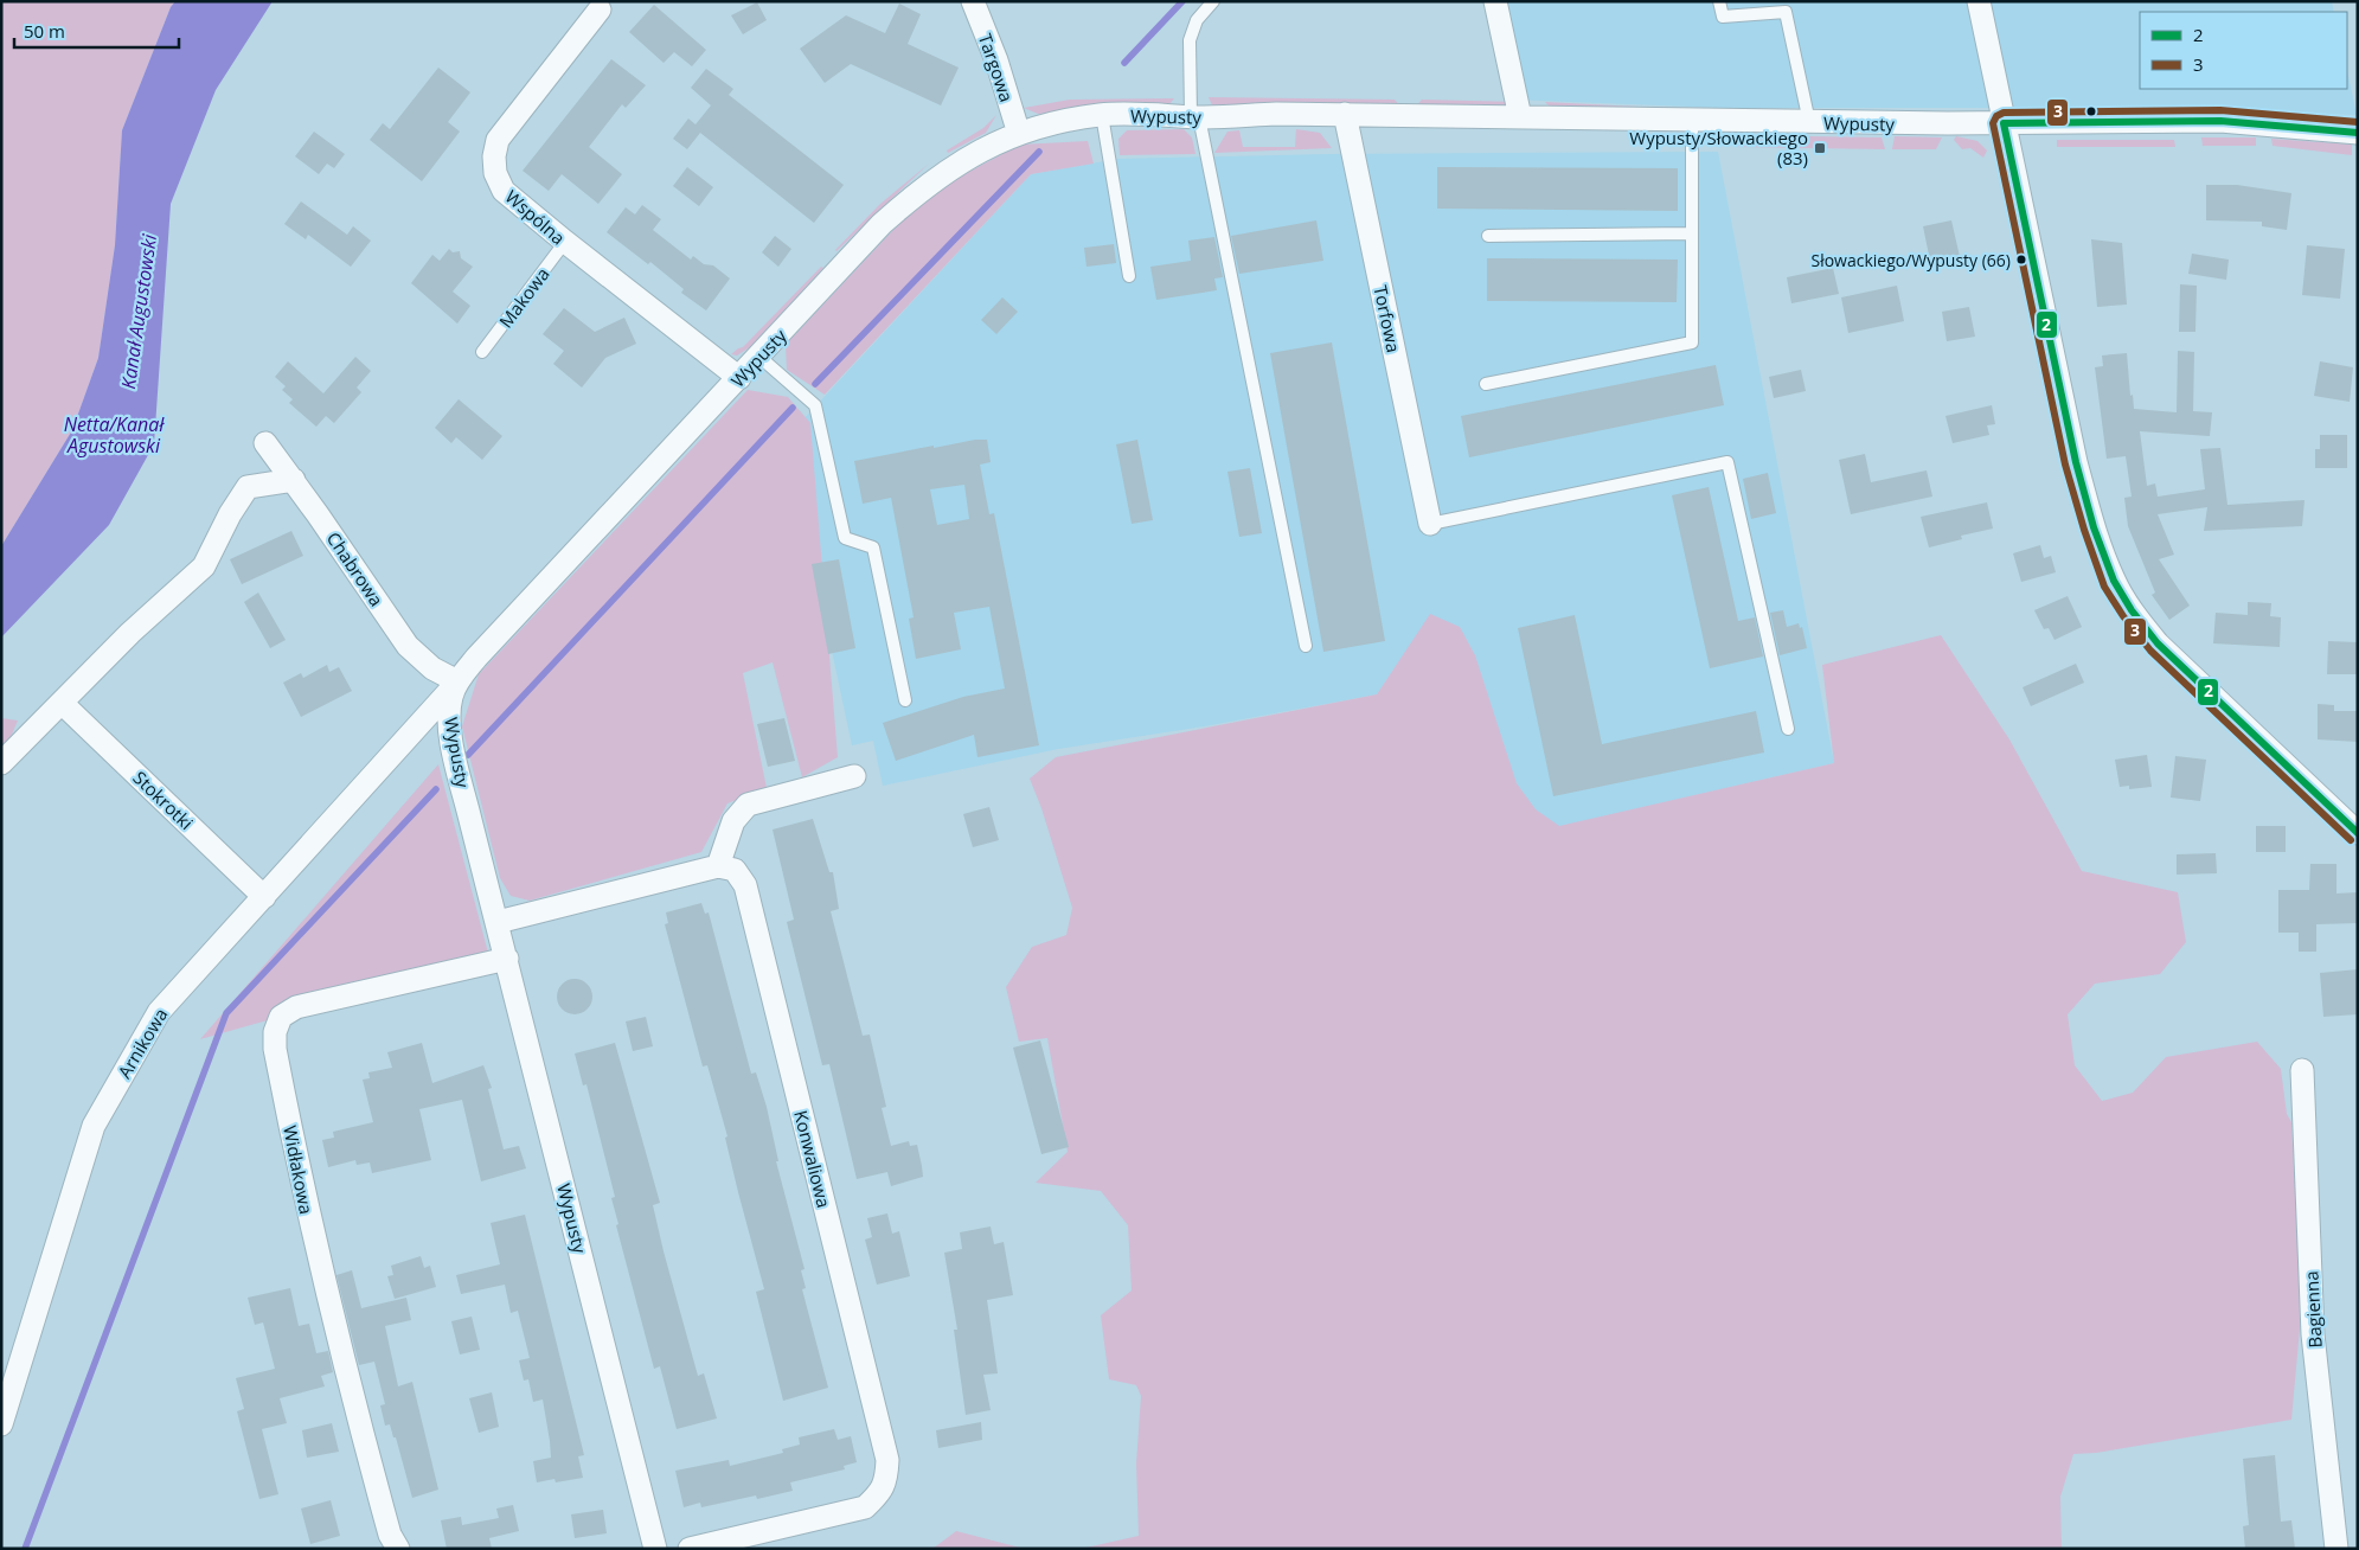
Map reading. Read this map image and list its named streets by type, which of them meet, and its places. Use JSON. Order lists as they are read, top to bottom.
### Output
{
  "streets": {
    "street": [
      "Targowa",
      "Wypusty",
      "Wspólna",
      "Torfowa",
      "Chabrowa",
      "Stokrotki",
      "Arnikowa",
      "Konwaliowa",
      "Widłakowa",
      "Bagienna"
    ],
    "lane": ["Makowa"]
  },
  "crossings": [
    ["Targowa", "Wypusty"],
    ["Wypusty", "Wspólna"],
    ["Wypusty", "Torfowa"],
    ["Wypusty", "Chabrowa"],
    ["Wypusty", "Arnikowa"],
    ["Wypusty", "Widłakowa"],
    ["Wspólna", "Makowa"],
    ["Chabrowa", "Arnikowa"],
    ["Stokrotki", "Arnikowa"]
  ],
  "water": ["Kanał Augustowski", "Netta/Kanał Agustowski"],
  "places": {
    "transit": ["Wypusty/Słowackiego (83)"],
    "other": ["Słowackiego/Wypusty (66)"]
  },
  "lines": ["transit line 3", "transit line 2"],
  "legend": ["2", "3"],
  "scale_bar": "50 m"
}
